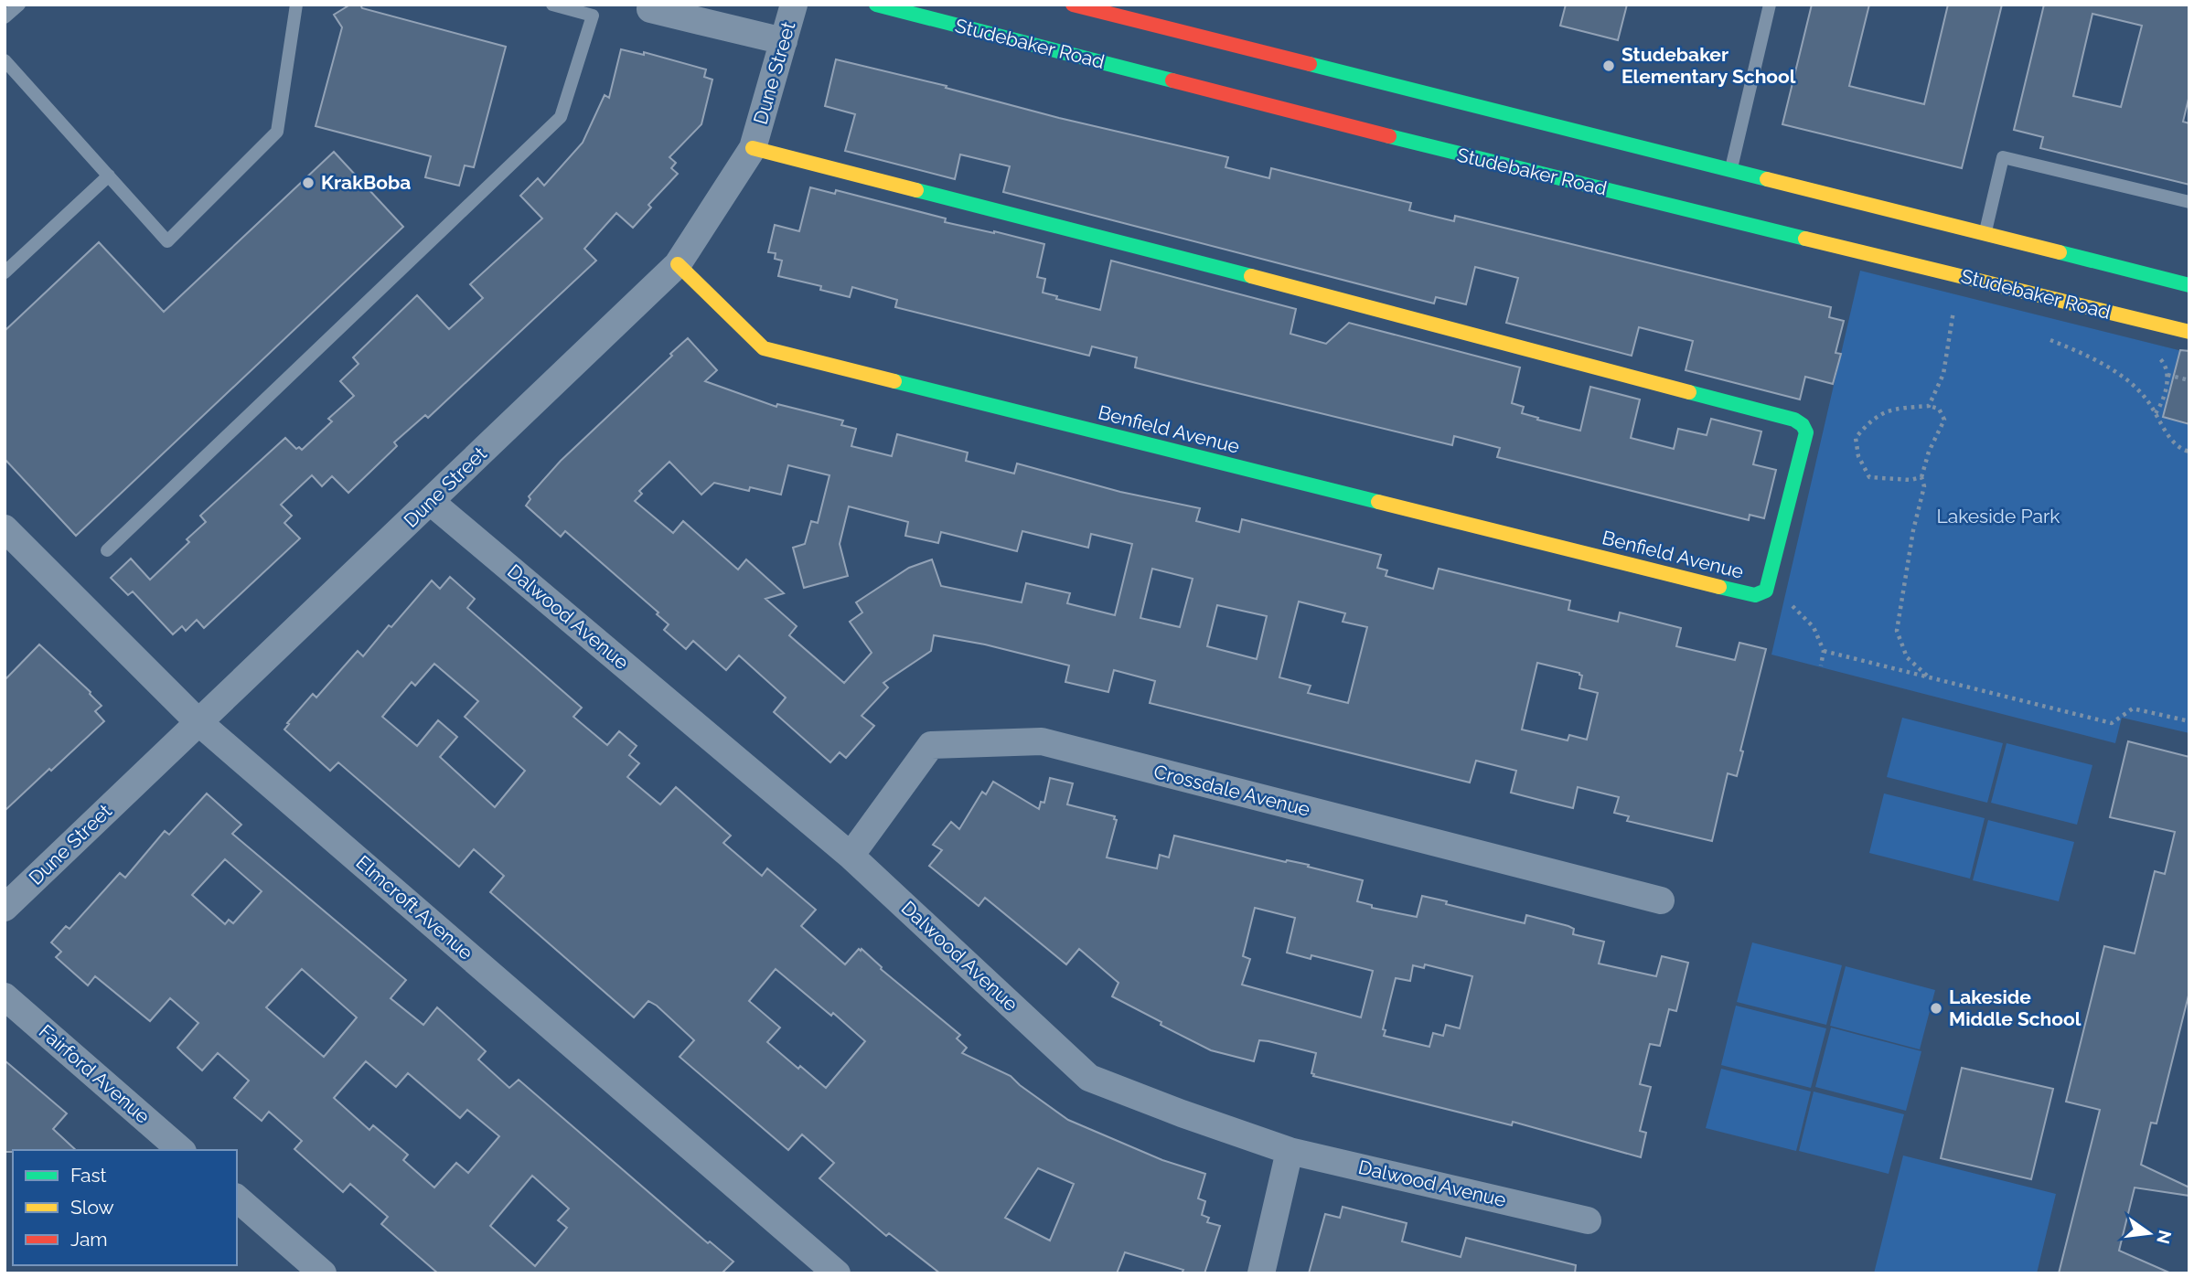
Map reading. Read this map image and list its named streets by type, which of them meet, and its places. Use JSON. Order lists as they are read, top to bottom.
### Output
{
  "streets": {
    "main road": ["Studebaker Road", "Benfield Avenue"],
    "street": [
      "Dune Street",
      "Dalwood Avenue",
      "Crossdale Avenue",
      "Elmcroft Avenue",
      "Fairford Avenue"
    ]
  },
  "crossings": [
    ["Dune Street", "Benfield Avenue"],
    ["Dune Street", "Dalwood Avenue"],
    ["Dune Street", "Elmcroft Avenue"],
    ["Dalwood Avenue", "Crossdale Avenue"]
  ],
  "parks": ["Lakeside Park"],
  "places": ["Studebaker Elementary School", "KrakBoba", "Lakeside Middle School"],
  "legend": ["Fast", "Slow", "Jam"],
  "north": "right"
}
